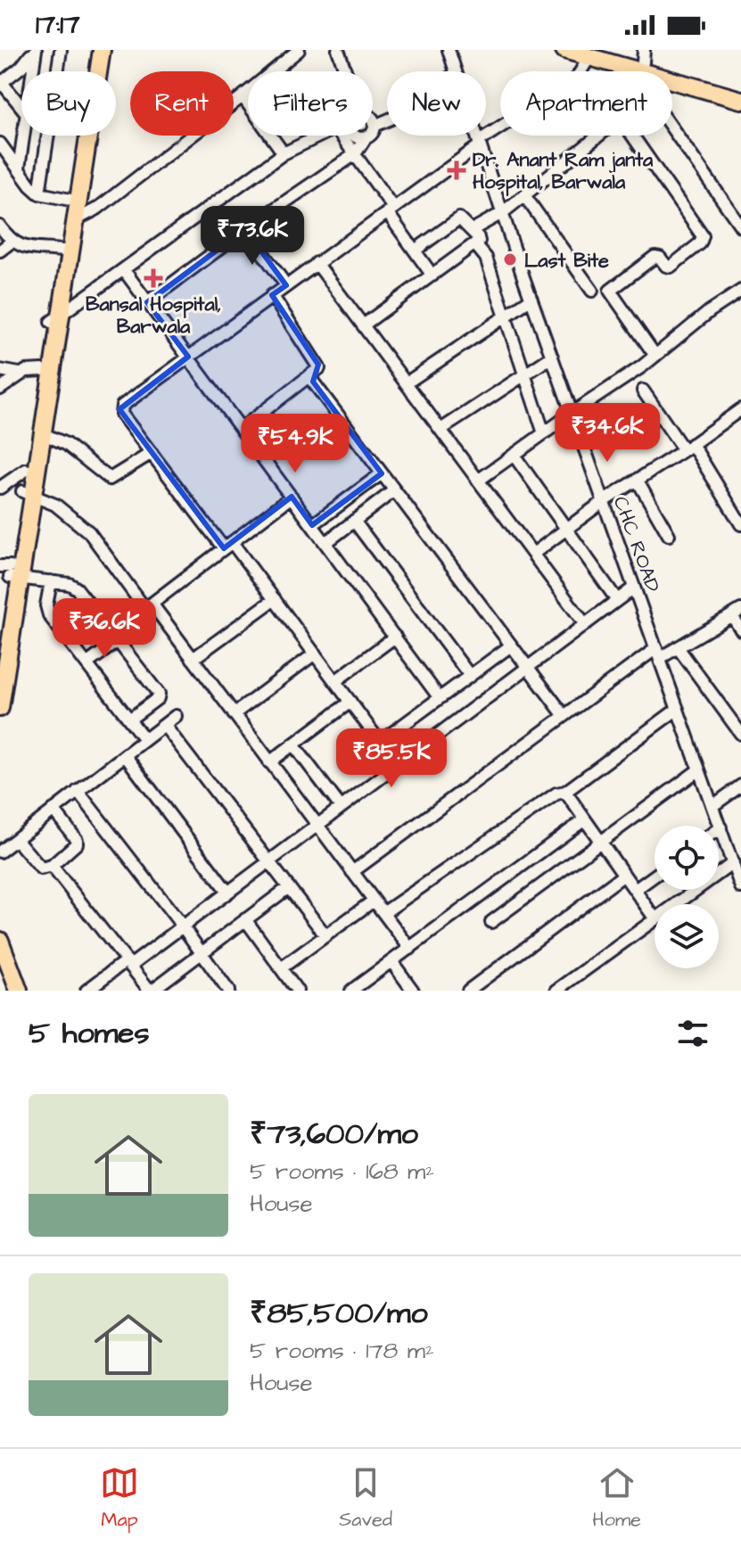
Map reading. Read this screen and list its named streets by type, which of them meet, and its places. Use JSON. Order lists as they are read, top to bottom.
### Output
{
  "streets": {
    "street": ["CHC ROAD"]
  },
  "places": {
    "health": ["Dr. Anant Ram janta Hospital, Barwala", "Bansal Hospital, Barwala"],
    "other": ["Last Bite"]
  },
  "page": {
    "status": "17:17",
    "chip": [
      "Buy",
      "Rent",
      "Filters",
      "New",
      "Apartment"
    ],
    "price": [
      "₹73.6K",
      "₹34.6K",
      "₹54.9K",
      "₹36.6K",
      "₹85.5K"
    ],
    "heading": "5 homes",
    "list": [
      {
        "name": "₹73,600/mo",
        "note": "5 rooms · 168 m² · House"
      },
      {
        "name": "₹85,500/mo",
        "note": "5 rooms · 178 m² · House"
      }
    ],
    "tabs": ["Map", "Saved", "Home"]
  }
}
